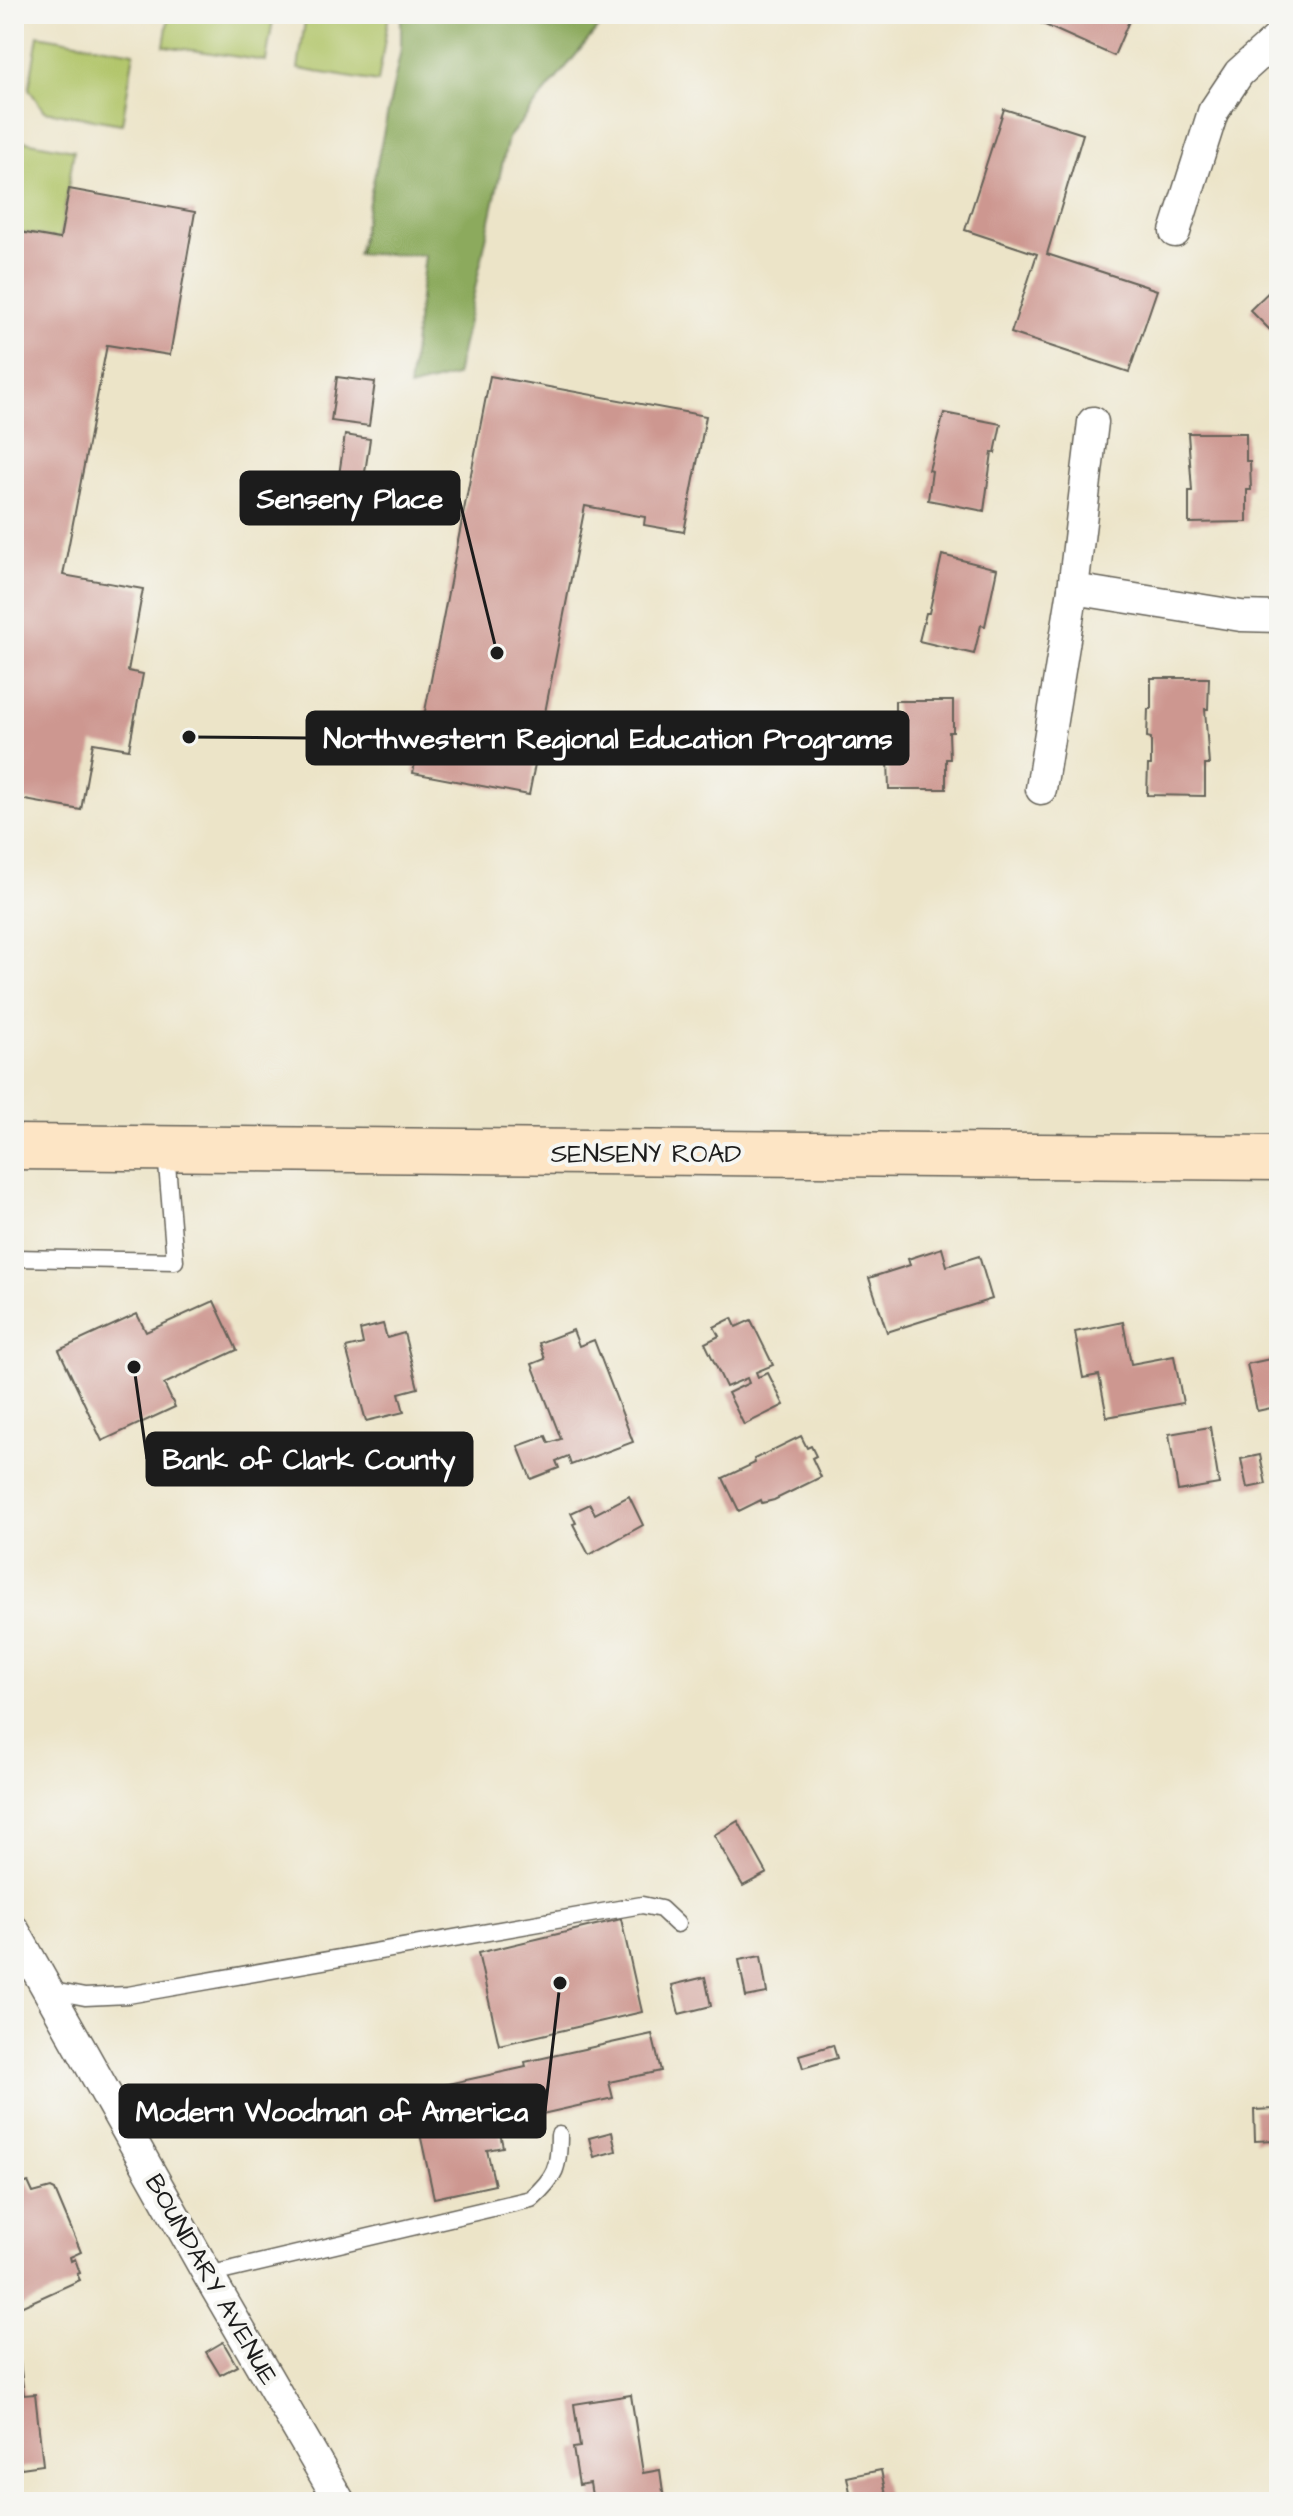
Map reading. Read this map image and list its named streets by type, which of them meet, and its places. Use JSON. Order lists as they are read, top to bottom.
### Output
{
  "streets": {
    "main road": ["SENSENY ROAD"],
    "street": ["BOUNDARY AVENUE"]
  },
  "places": [
    "Senseny Place",
    "Northwestern Regional Education Programs",
    "Bank of Clark County",
    "Modern Woodman of America"
  ]
}
